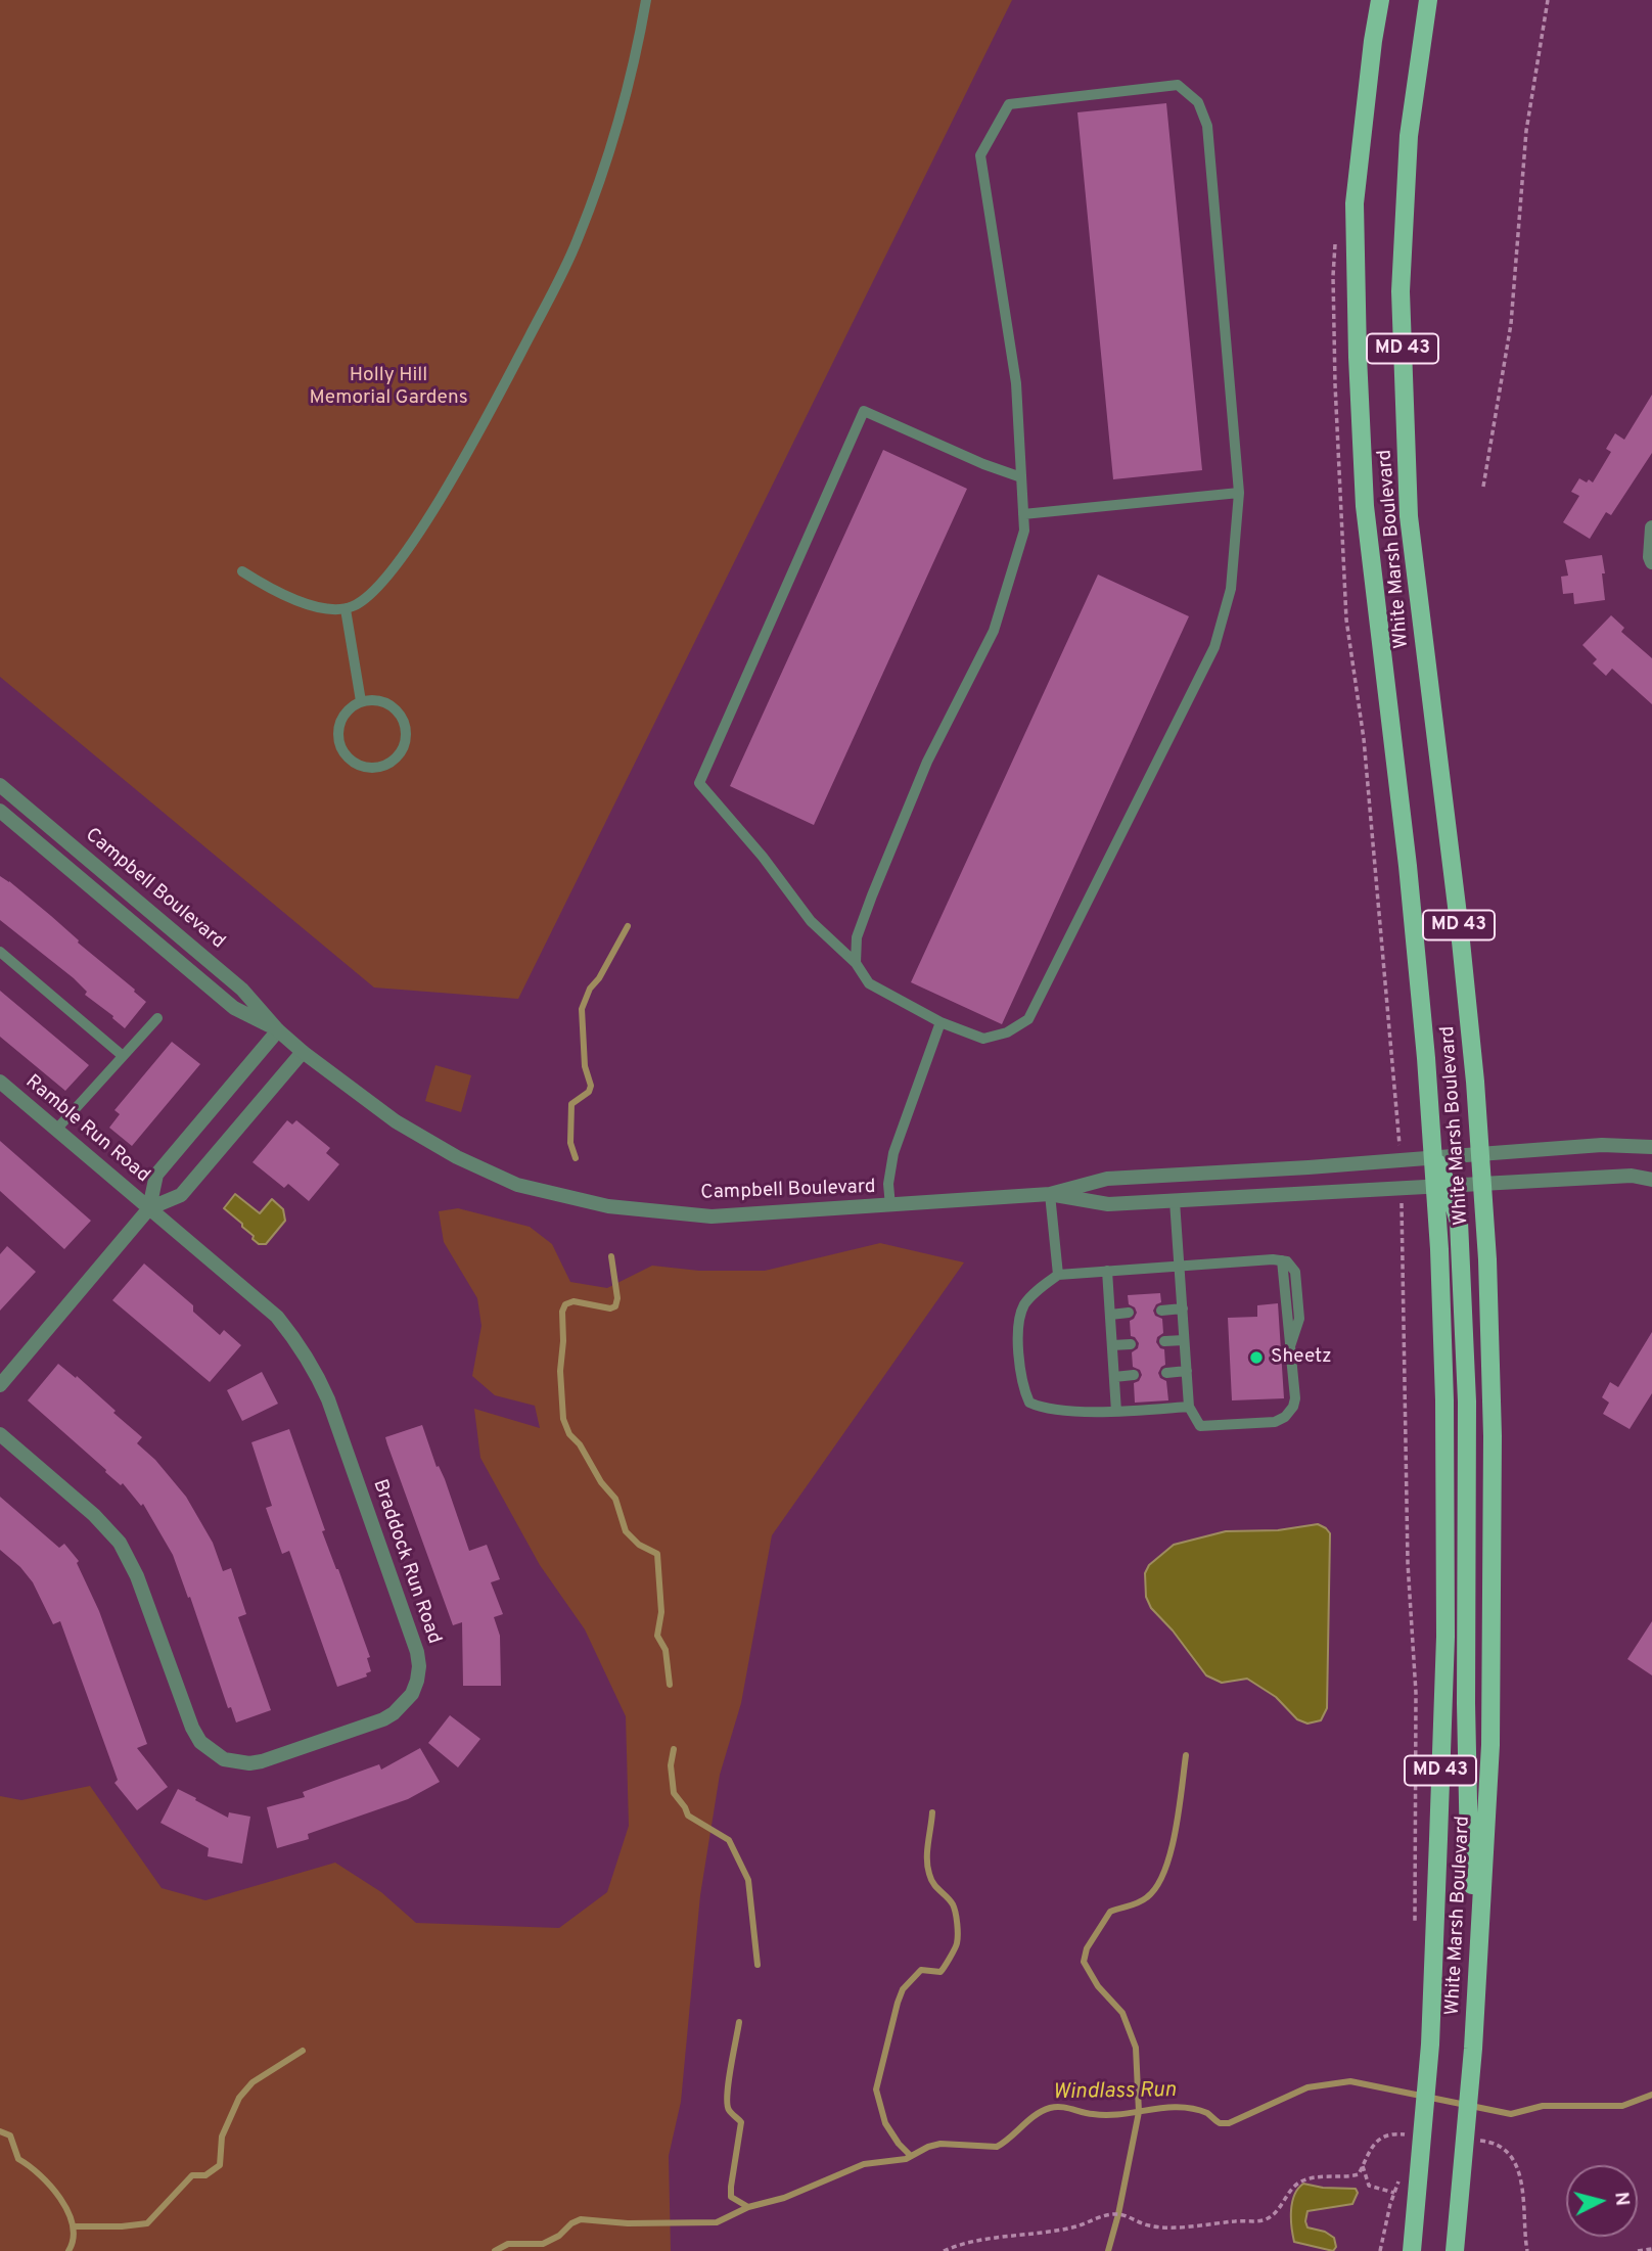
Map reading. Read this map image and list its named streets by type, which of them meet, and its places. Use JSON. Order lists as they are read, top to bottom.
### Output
{
  "streets": {
    "main road": ["MD 43", "White Marsh Boulevard"],
    "street": ["Campbell Boulevard", "Ramble Run Road", "Braddock Run Road"]
  },
  "crossings": [
    ["White Marsh Boulevard", "Campbell Boulevard"],
    ["Ramble Run Road", "Braddock Run Road"]
  ],
  "water": ["Windlass Run"],
  "parks": ["Holly Hill Memorial Gardens"],
  "places": ["Sheetz"],
  "north": "right"
}
